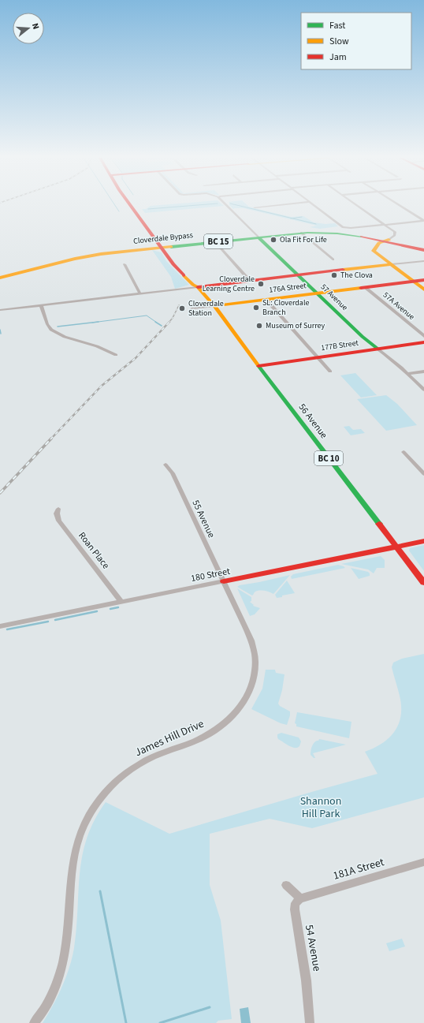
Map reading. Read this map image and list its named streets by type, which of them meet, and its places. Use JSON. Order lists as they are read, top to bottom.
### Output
{
  "streets": {
    "main road": [
      "Cloverdale Bypass",
      "BC 15",
      "176A Street",
      "57 Avenue",
      "177B Street",
      "56 Avenue",
      "BC 10",
      "180 Street"
    ],
    "street": [
      "57A Avenue",
      "55 Avenue",
      "Roan Place",
      "James Hill Drive",
      "181A Street",
      "54 Avenue"
    ]
  },
  "crossings": [
    ["Cloverdale Bypass", "57 Avenue"],
    ["Cloverdale Bypass", "56 Avenue"],
    ["176A Street", "57 Avenue"],
    ["176A Street", "57A Avenue"],
    ["176A Street", "56 Avenue"],
    ["57 Avenue", "177B Street"],
    ["177B Street", "56 Avenue"],
    ["56 Avenue", "180 Street"],
    ["55 Avenue", "180 Street"],
    ["55 Avenue", "James Hill Drive"],
    ["Roan Place", "180 Street"],
    ["180 Street", "James Hill Drive"],
    ["181A Street", "54 Avenue"]
  ],
  "parks": ["Shannon Hill Park"],
  "places": [
    "Ola Fit For Life",
    "The Clova",
    "Cloverdale Learning Centre",
    "SL: Cloverdale Branch",
    "Cloverdale Station",
    "Museum of Surrey"
  ],
  "legend": ["Fast", "Slow", "Jam"],
  "north": "right"
}
